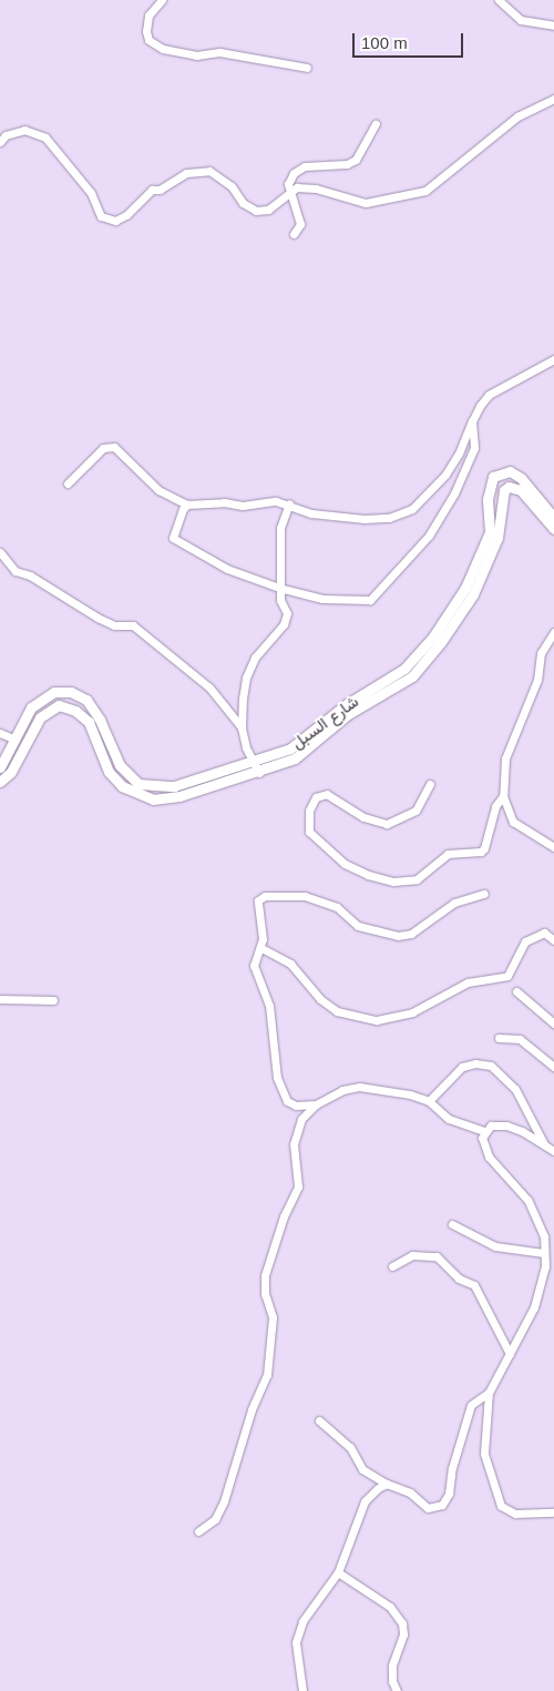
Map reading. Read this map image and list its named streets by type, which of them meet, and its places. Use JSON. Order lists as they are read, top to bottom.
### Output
{
  "streets": {
    "main road": ["شارع السبل"]
  },
  "scale_bar": "100 m"
}
